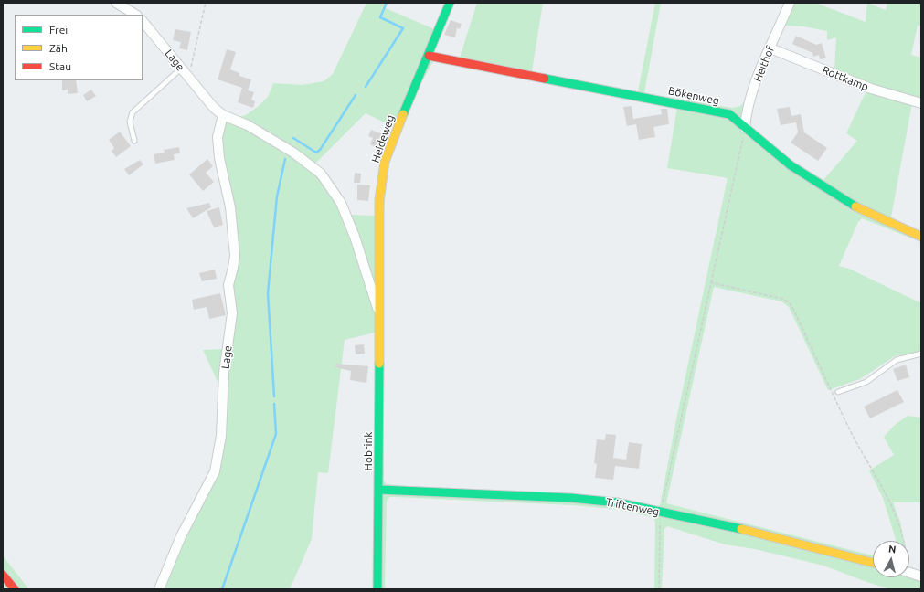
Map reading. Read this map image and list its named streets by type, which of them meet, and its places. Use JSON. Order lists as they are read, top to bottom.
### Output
{
  "streets": {
    "street": [
      "Lage",
      "Heithof",
      "Rottkamp",
      "Bökenweg",
      "Heideweg",
      "Hobrink",
      "Triftenweg"
    ]
  },
  "crossings": [
    ["Lage", "Heideweg"],
    ["Lage", "Hobrink"],
    ["Heithof", "Rottkamp"],
    ["Heithof", "Bökenweg"],
    ["Bökenweg", "Heideweg"],
    ["Heideweg", "Hobrink"],
    ["Hobrink", "Triftenweg"]
  ],
  "legend": ["Frei", "Zäh", "Stau"],
  "north": "top"
}
